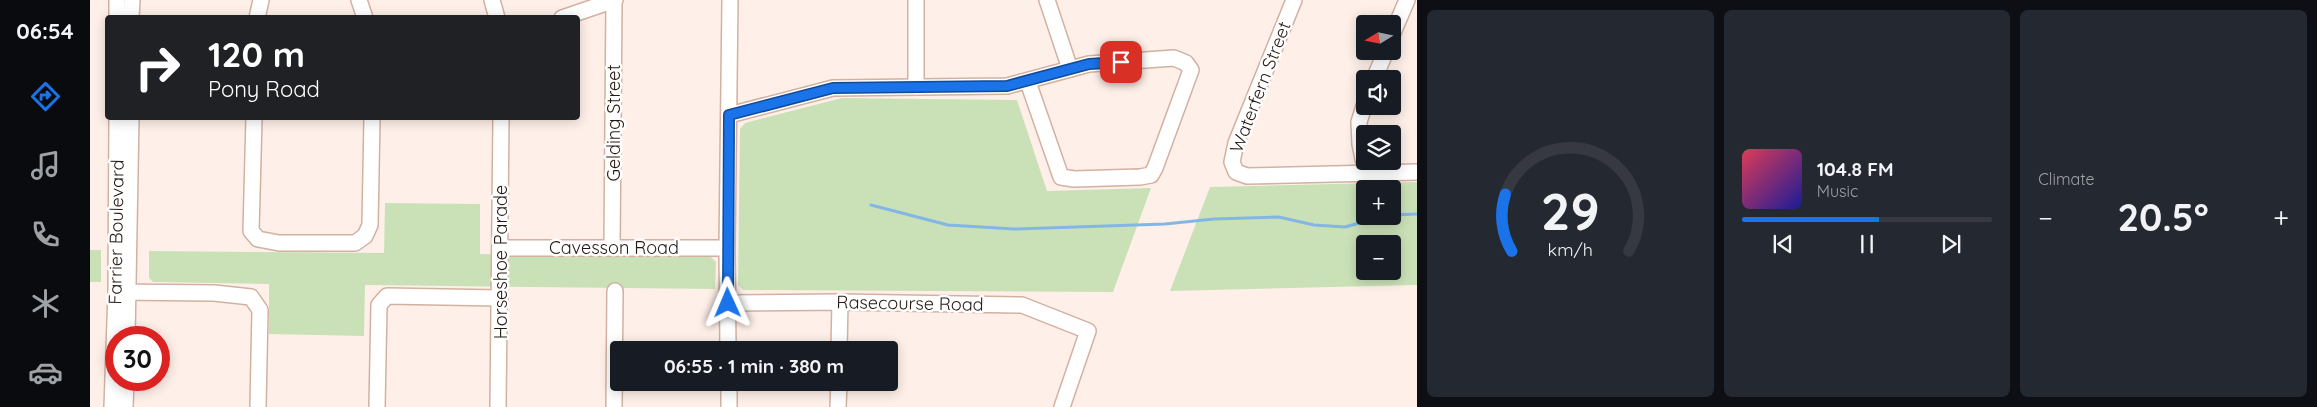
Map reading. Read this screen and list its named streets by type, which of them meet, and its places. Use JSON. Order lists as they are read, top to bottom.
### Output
{
  "streets": {
    "street": [
      "Waterfern Street",
      "Gelding Street",
      "Farrier Boulevard",
      "Cavesson Road",
      "Horseshoe Parade",
      "Rasecourse Road"
    ]
  },
  "crossings": [
    ["Gelding Street", "Cavesson Road"],
    ["Cavesson Road", "Horseshoe Parade"]
  ],
  "north": "left",
  "page": {
    "tabs": "06:54",
    "tile": "Climate",
    "map_buttons": ["+", "−"],
    "turn": ["120 m", "Pony Road"],
    "song": ["104.8 FM", "Music"],
    "heat": ["−", "20.5°", "+"],
    "limit": "30",
    "trip": "06:55 · 1 min · 380 m",
    "gauge": ["29", "km/h"]
  }
}
